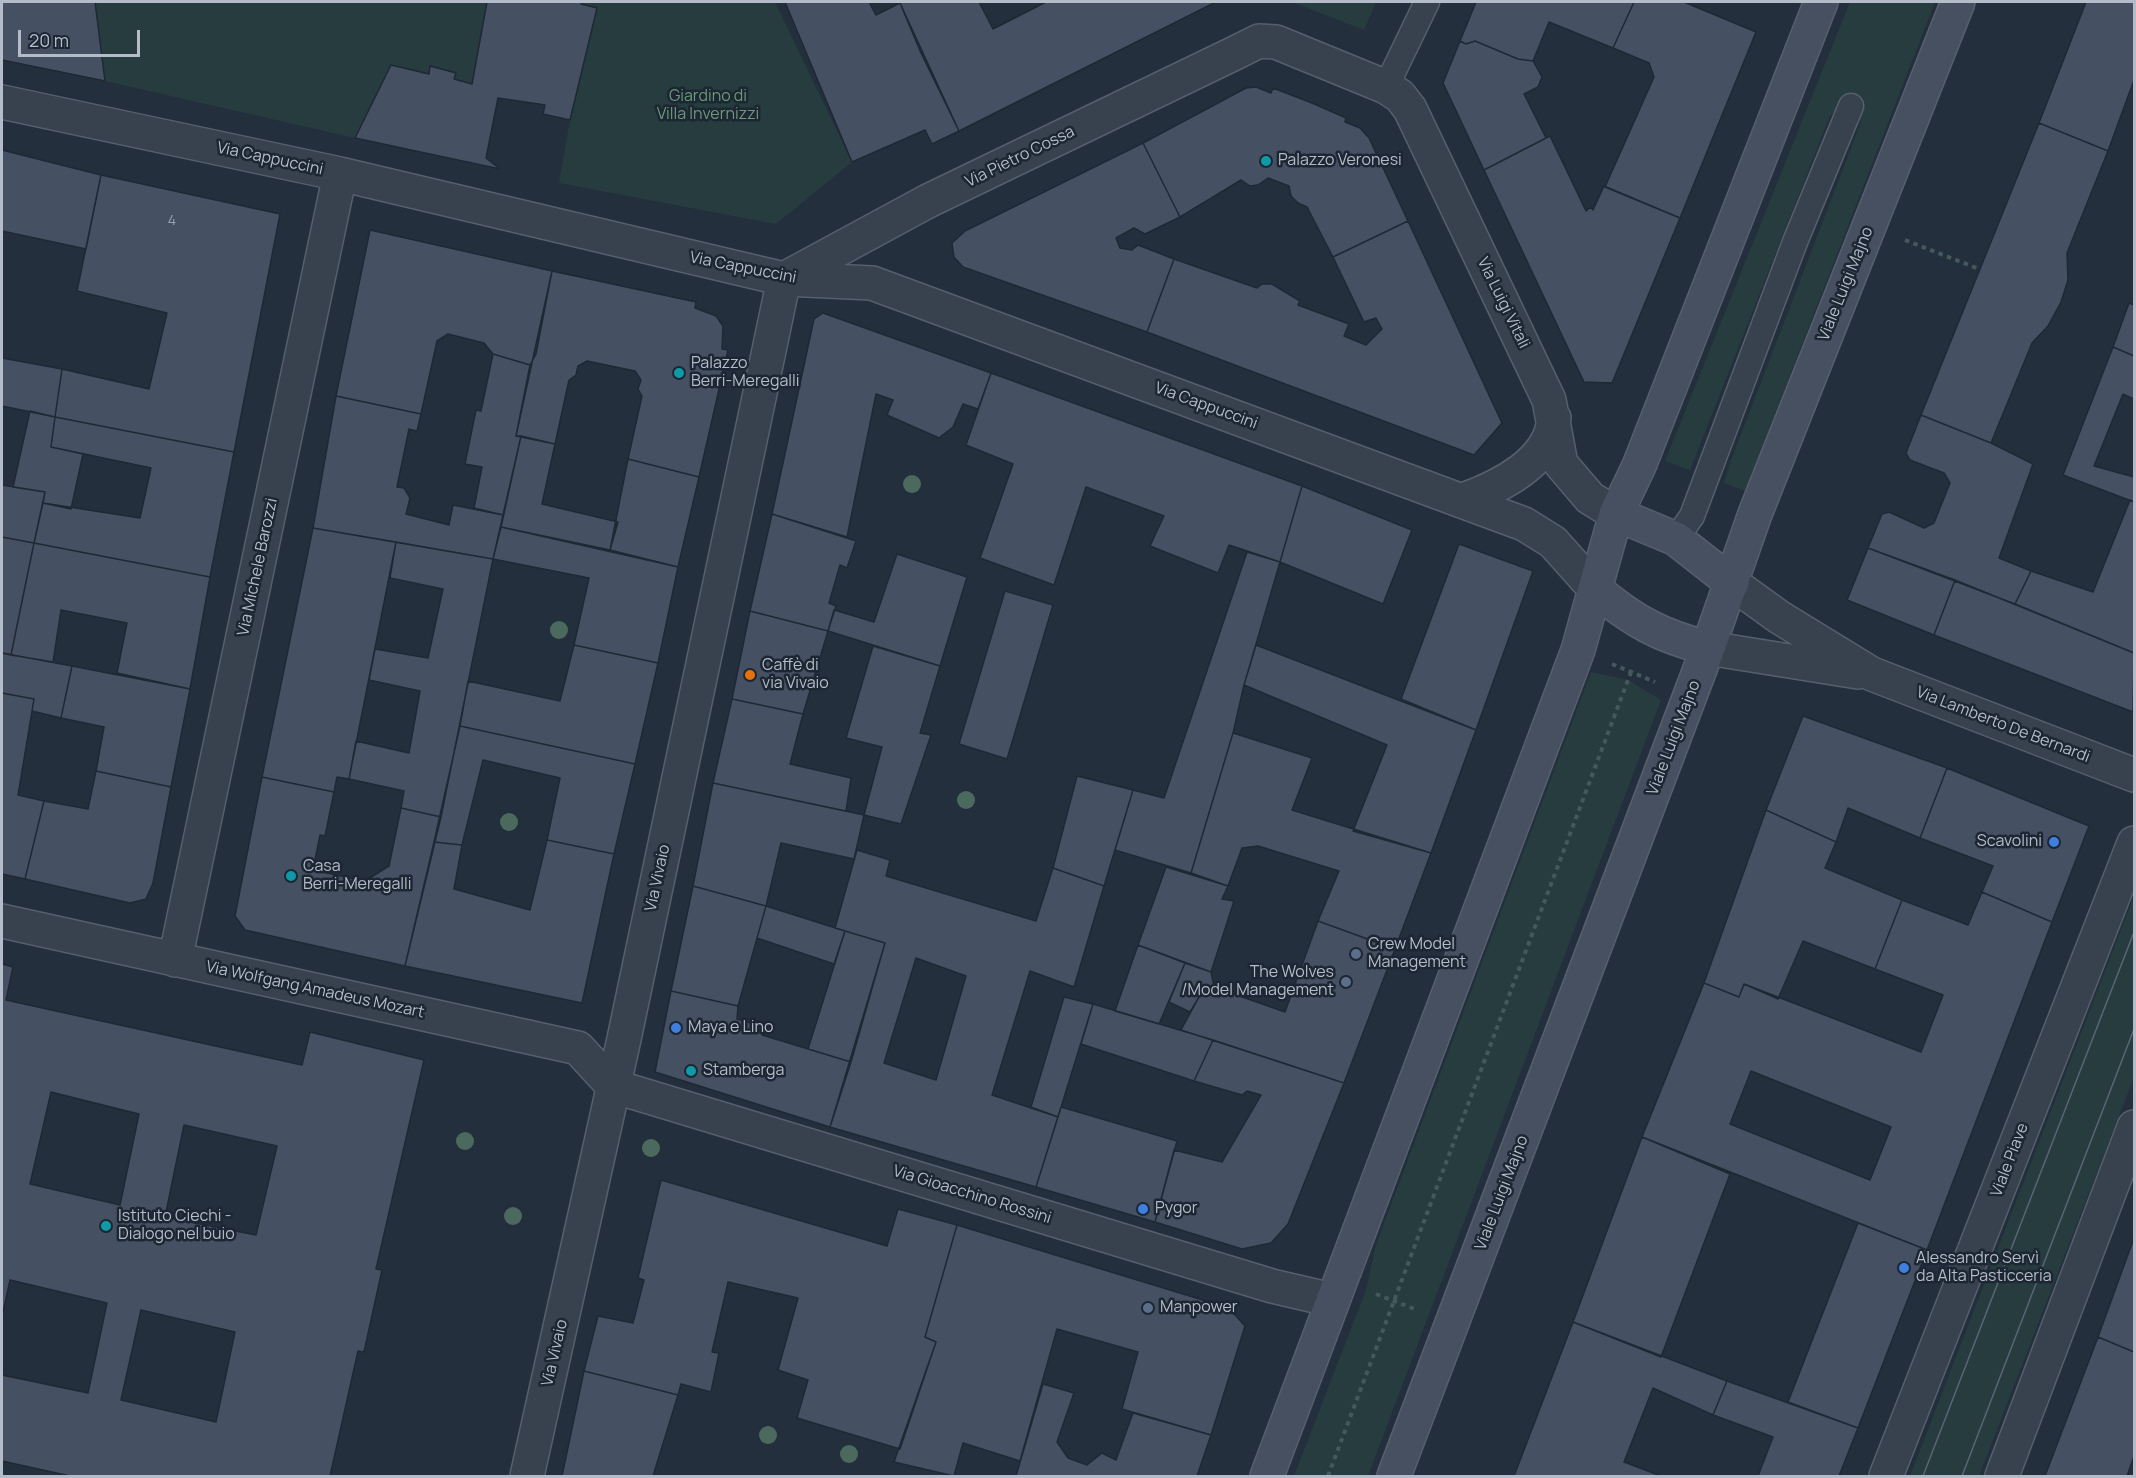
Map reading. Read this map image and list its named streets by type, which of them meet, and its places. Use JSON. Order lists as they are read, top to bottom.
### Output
{
  "streets": {
    "main road": ["Viale Luigi Majno"],
    "street": [
      "Via Pietro Cossa",
      "Via Cappuccini",
      "Via Luigi Vitali",
      "Via Michele Barozzi",
      "Via Lamberto De Bernardi",
      "Via Vivaio",
      "Via Wolfgang Amadeus Mozart",
      "Viale Piave",
      "Via Gioacchino Rossini"
    ]
  },
  "crossings": [
    ["Via Pietro Cossa", "Via Cappuccini"],
    ["Via Pietro Cossa", "Via Luigi Vitali"],
    ["Via Pietro Cossa", "Via Vivaio"],
    ["Via Cappuccini", "Via Michele Barozzi"],
    ["Via Cappuccini", "Via Vivaio"],
    ["Viale Luigi Majno", "Via Lamberto De Bernardi"],
    ["Via Michele Barozzi", "Via Wolfgang Amadeus Mozart"],
    ["Via Vivaio", "Via Wolfgang Amadeus Mozart"],
    ["Via Vivaio", "Via Gioacchino Rossini"],
    ["Via Wolfgang Amadeus Mozart", "Via Gioacchino Rossini"]
  ],
  "parks": ["Giardino di Villa Invernizzi"],
  "places": [
    "Palazzo Veronesi",
    "Palazzo Berri-Meregalli",
    "Caffè di via Vivaio",
    "Scavolini",
    "Casa Berri-Meregalli",
    "Crew Model Management",
    "The Wolves /Model Management",
    "Maya e Lino",
    "Stamberga",
    "Pygor",
    "Istituto Ciechi - Dialogo nel buio",
    "Alessandro Servì da Alta Pasticceria",
    "Manpower"
  ],
  "house_numbers": ["4"],
  "scale_bar": "20 m"
}
